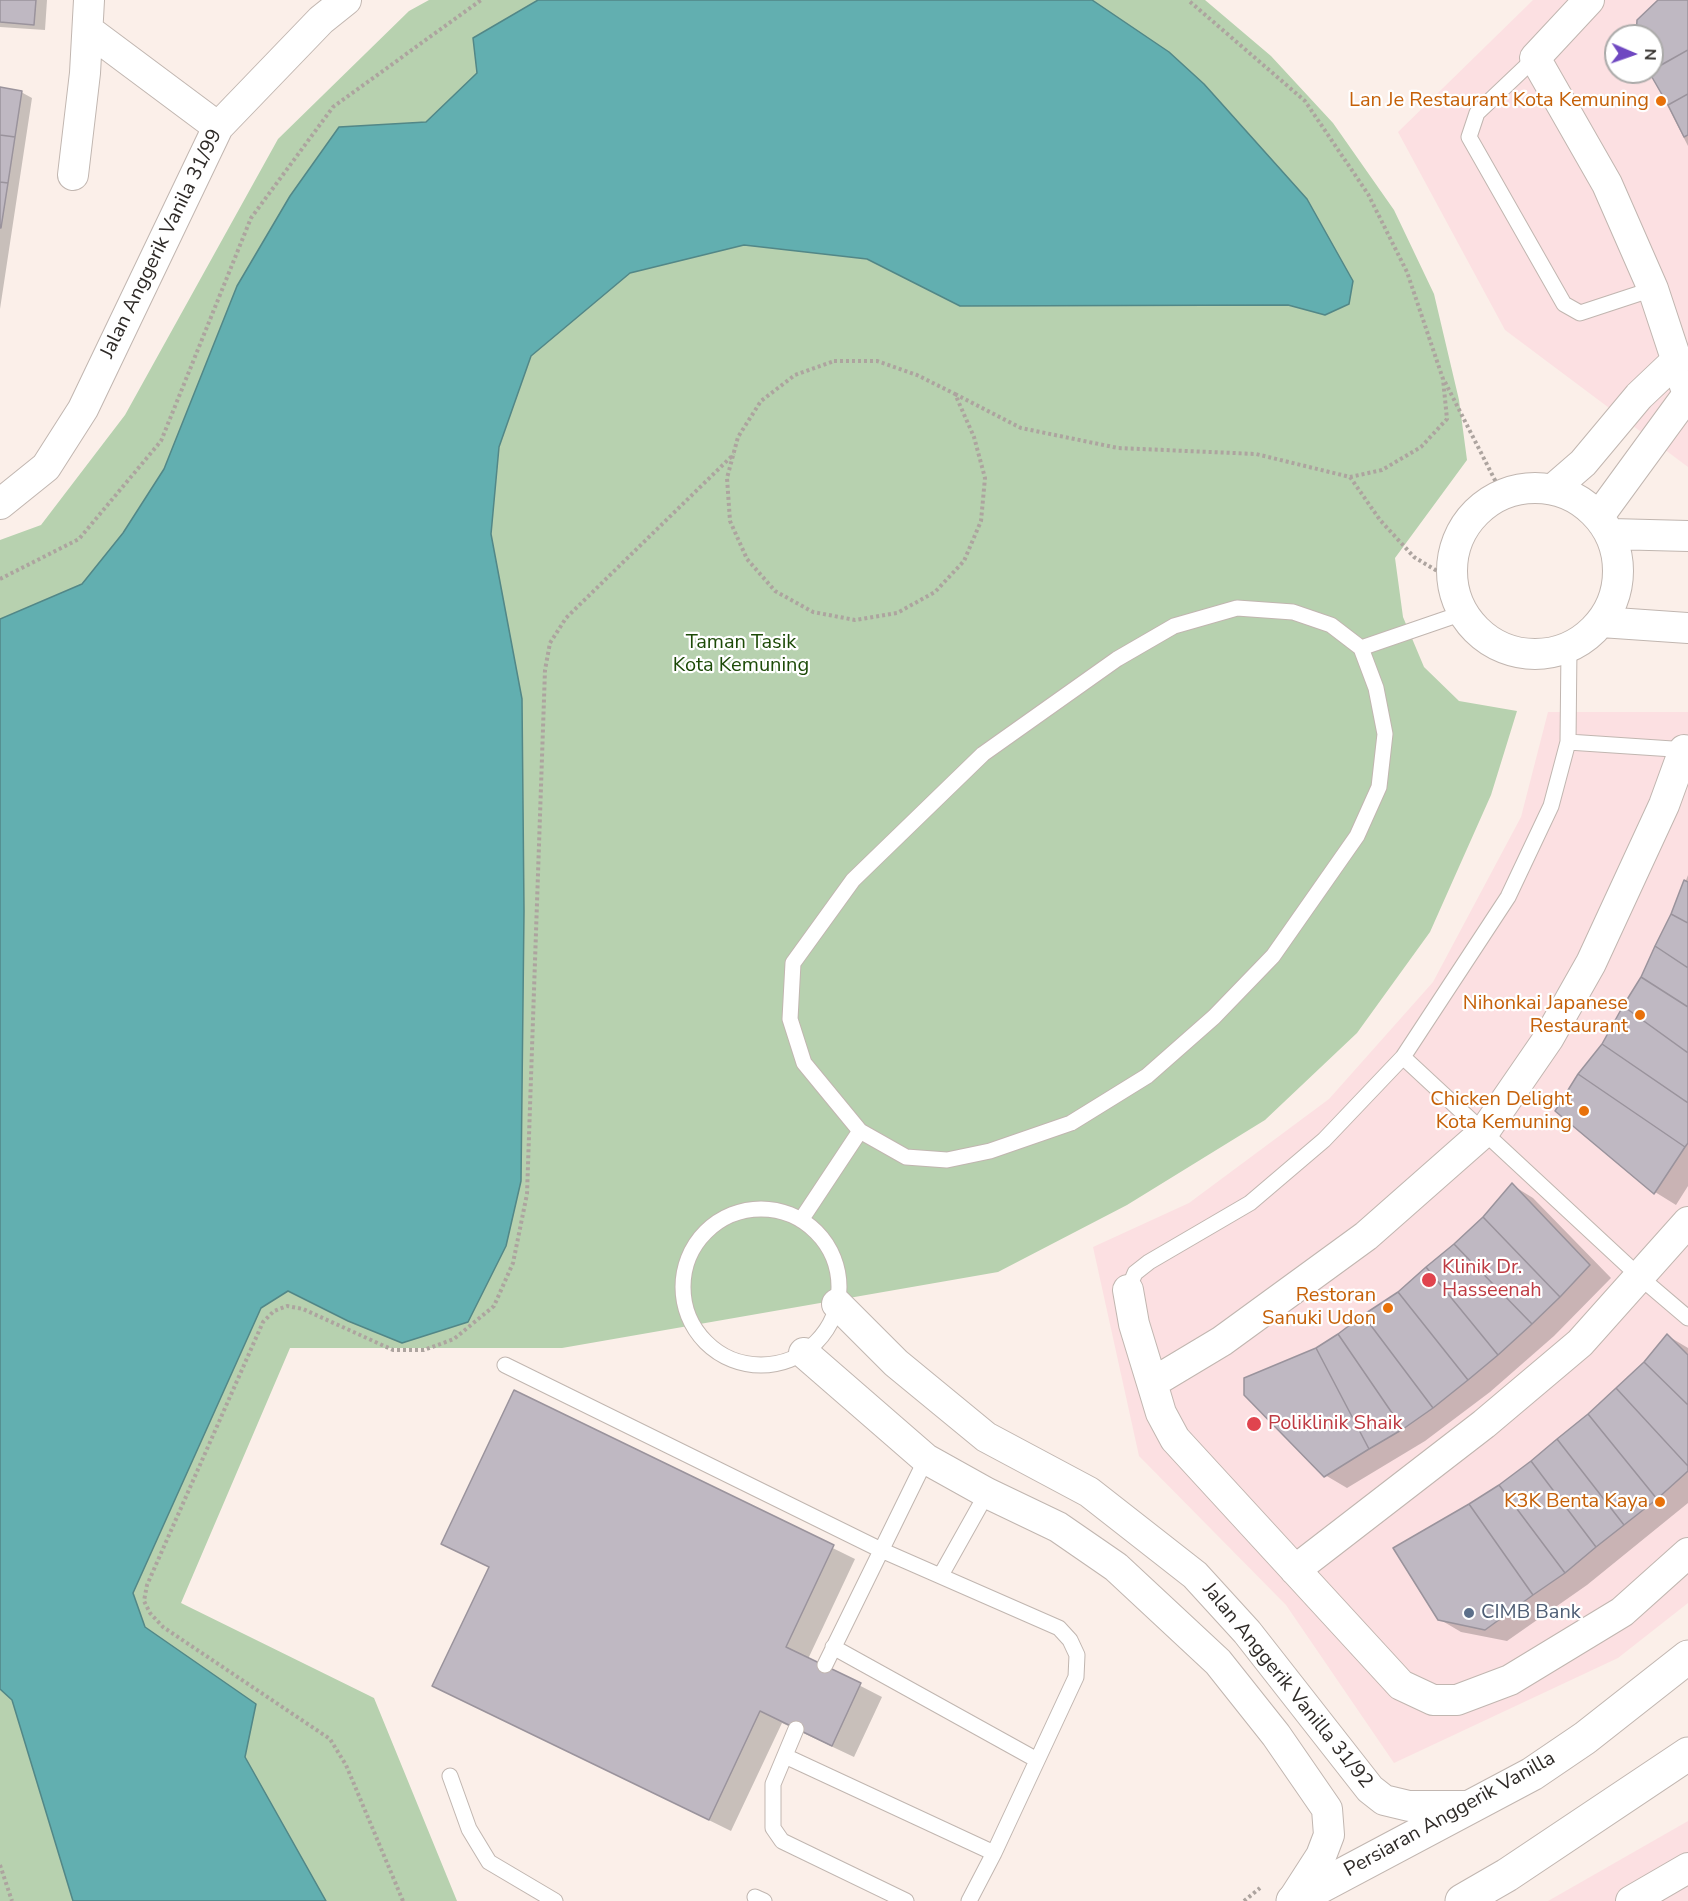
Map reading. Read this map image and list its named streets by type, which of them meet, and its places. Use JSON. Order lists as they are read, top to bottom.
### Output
{
  "streets": {
    "main road": ["Persiaran Anggerik Vanilla"],
    "street": ["Jalan Anggerik Vanila 31/99", "Jalan Anggerik Vanilla 31/92"]
  },
  "crossings": [
    ["Jalan Anggerik Vanilla 31/92", "Persiaran Anggerik Vanilla"]
  ],
  "parks": ["Taman Tasik Kota Kemuning"],
  "places": [
    "Lan Je Restaurant Kota Kemuning",
    "Nihonkai Japanese Restaurant",
    "Chicken Delight Kota Kemuning",
    "Klinik Dr. Hasseenah",
    "Restoran Sanuki Udon",
    "Poliklinik Shaik",
    "K3K Benta Kaya",
    "CIMB Bank"
  ],
  "north": "right"
}
